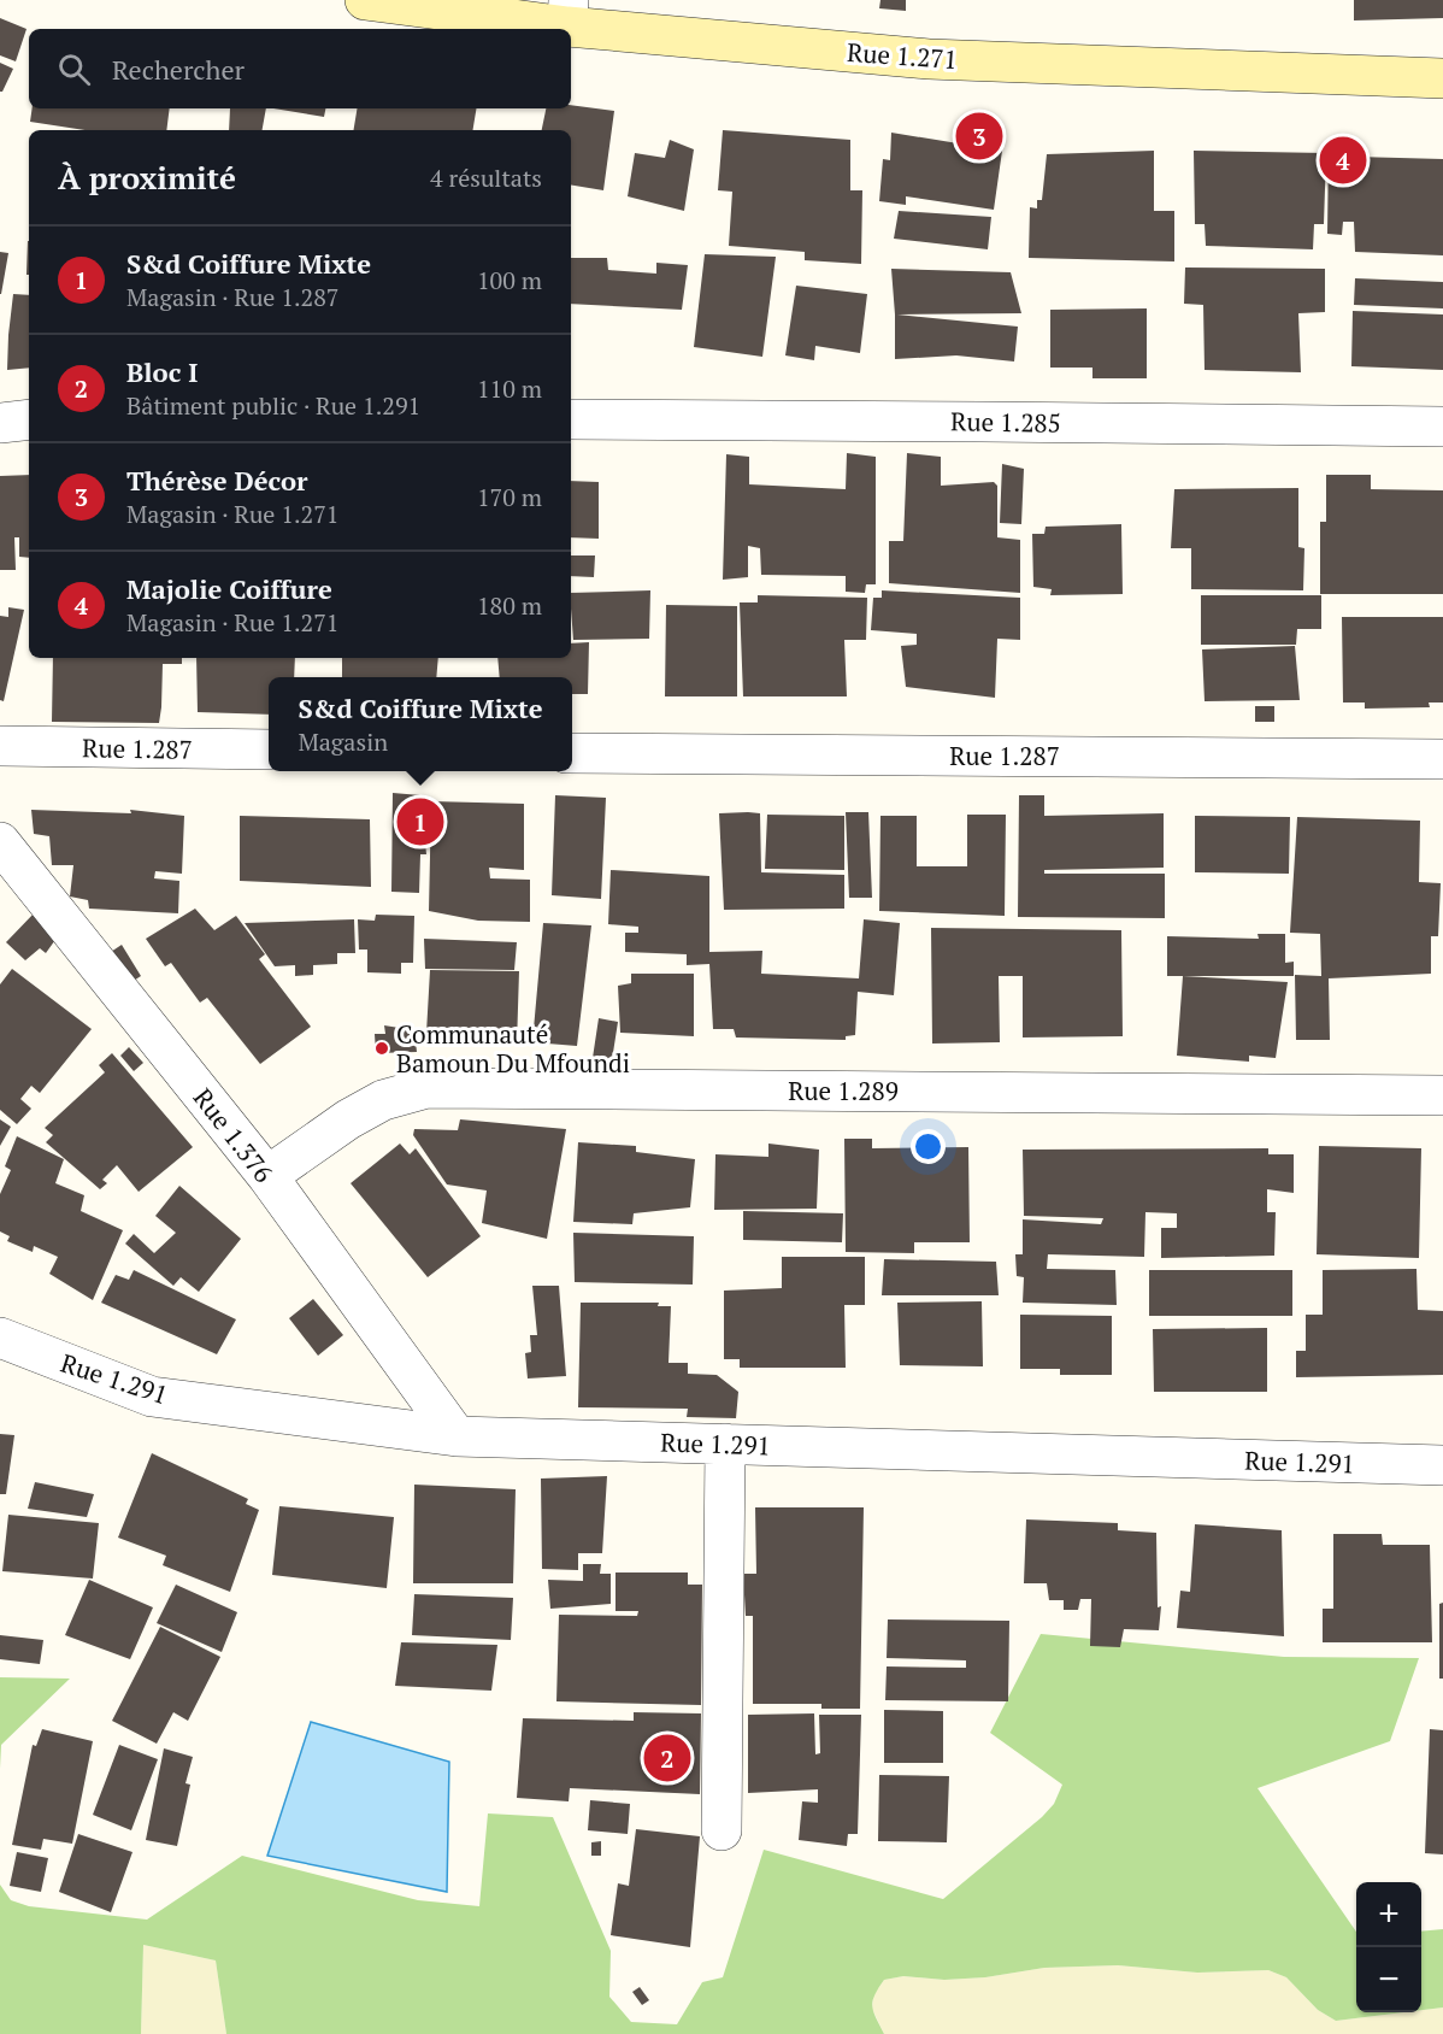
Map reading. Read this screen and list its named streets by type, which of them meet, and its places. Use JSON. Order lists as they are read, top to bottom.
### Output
{
  "streets": {
    "street": [
      "Rue 1.271",
      "Rue 1.285",
      "Rue 1.287",
      "Rue 1.289",
      "Rue 1.376",
      "Rue 1.291"
    ]
  },
  "crossings": [
    ["Rue 1.289", "Rue 1.376"],
    ["Rue 1.376", "Rue 1.291"]
  ],
  "places": ["Communauté Bamoun Du Mfoundi"],
  "page": {
    "search": "Rechercher",
    "pins": [
      "3",
      "4",
      "1",
      "2"
    ],
    "heading": ["À proximité", "4 résultats"],
    "list": [
      {
        "mark": "1",
        "name": "S&d Coiffure Mixte",
        "note": "Magasin · Rue 1.287",
        "value": "100 m"
      },
      {
        "mark": "2",
        "name": "Bloc I",
        "note": "Bâtiment public · Rue 1.291",
        "value": "110 m"
      },
      {
        "mark": "3",
        "name": "Thérèse Décor",
        "note": "Magasin · Rue 1.271",
        "value": "170 m"
      },
      {
        "mark": "4",
        "name": "Majolie Coiffure",
        "note": "Magasin · Rue 1.271",
        "value": "180 m"
      }
    ],
    "popup": ["S&d Coiffure Mixte", "Magasin"],
    "map_buttons": ["+", "−"]
  }
}
